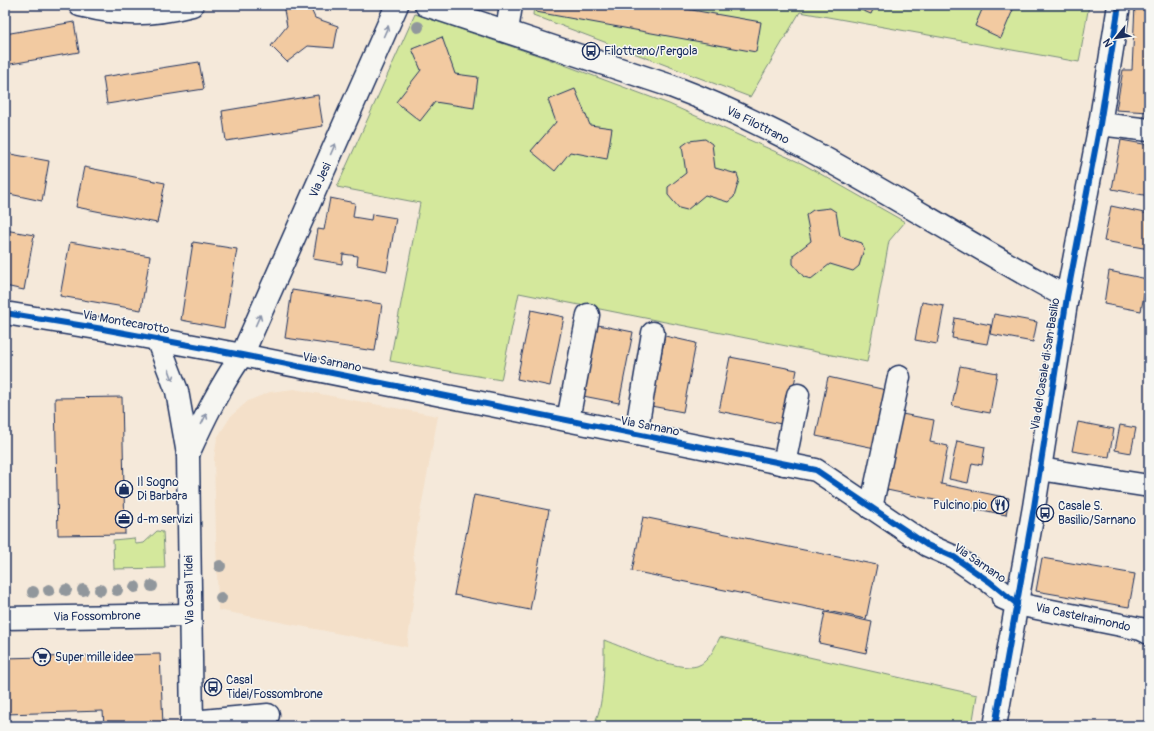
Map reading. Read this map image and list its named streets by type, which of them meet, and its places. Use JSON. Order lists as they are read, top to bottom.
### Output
{
  "streets": {
    "street": [
      "Via Filottrano",
      "Via Jesi",
      "Via Montecarotto",
      "Via Sarnano",
      "Via del Casale di San Basilio",
      "Via Casal Tidei",
      "Via Fossombrone",
      "Via Castelraimondo"
    ]
  },
  "crossings": [
    ["Via Filottrano", "Via del Casale di San Basilio"],
    ["Via Jesi", "Via Montecarotto"],
    ["Via Jesi", "Via Sarnano"],
    ["Via Jesi", "Via Casal Tidei"],
    ["Via Montecarotto", "Via Sarnano"],
    ["Via Montecarotto", "Via Casal Tidei"],
    ["Via Sarnano", "Via del Casale di San Basilio"],
    ["Via Sarnano", "Via Casal Tidei"],
    ["Via Sarnano", "Via Castelraimondo"],
    ["Via del Casale di San Basilio", "Via Castelraimondo"],
    ["Via Casal Tidei", "Via Fossombrone"]
  ],
  "one_way": ["Via Jesi"],
  "places": {
    "bus stop": ["Filottrano/Pergola", "Casale S. Basilio/Sarnano", "Casal Tidei/Fossombrone"],
    "shop": ["Il Sogno Di Barbara"],
    "restaurant": ["Pulcino pio"],
    "office": ["d-m servizi"],
    "supermarket": ["Super mille idee"]
  },
  "north": "bottom left"
}
